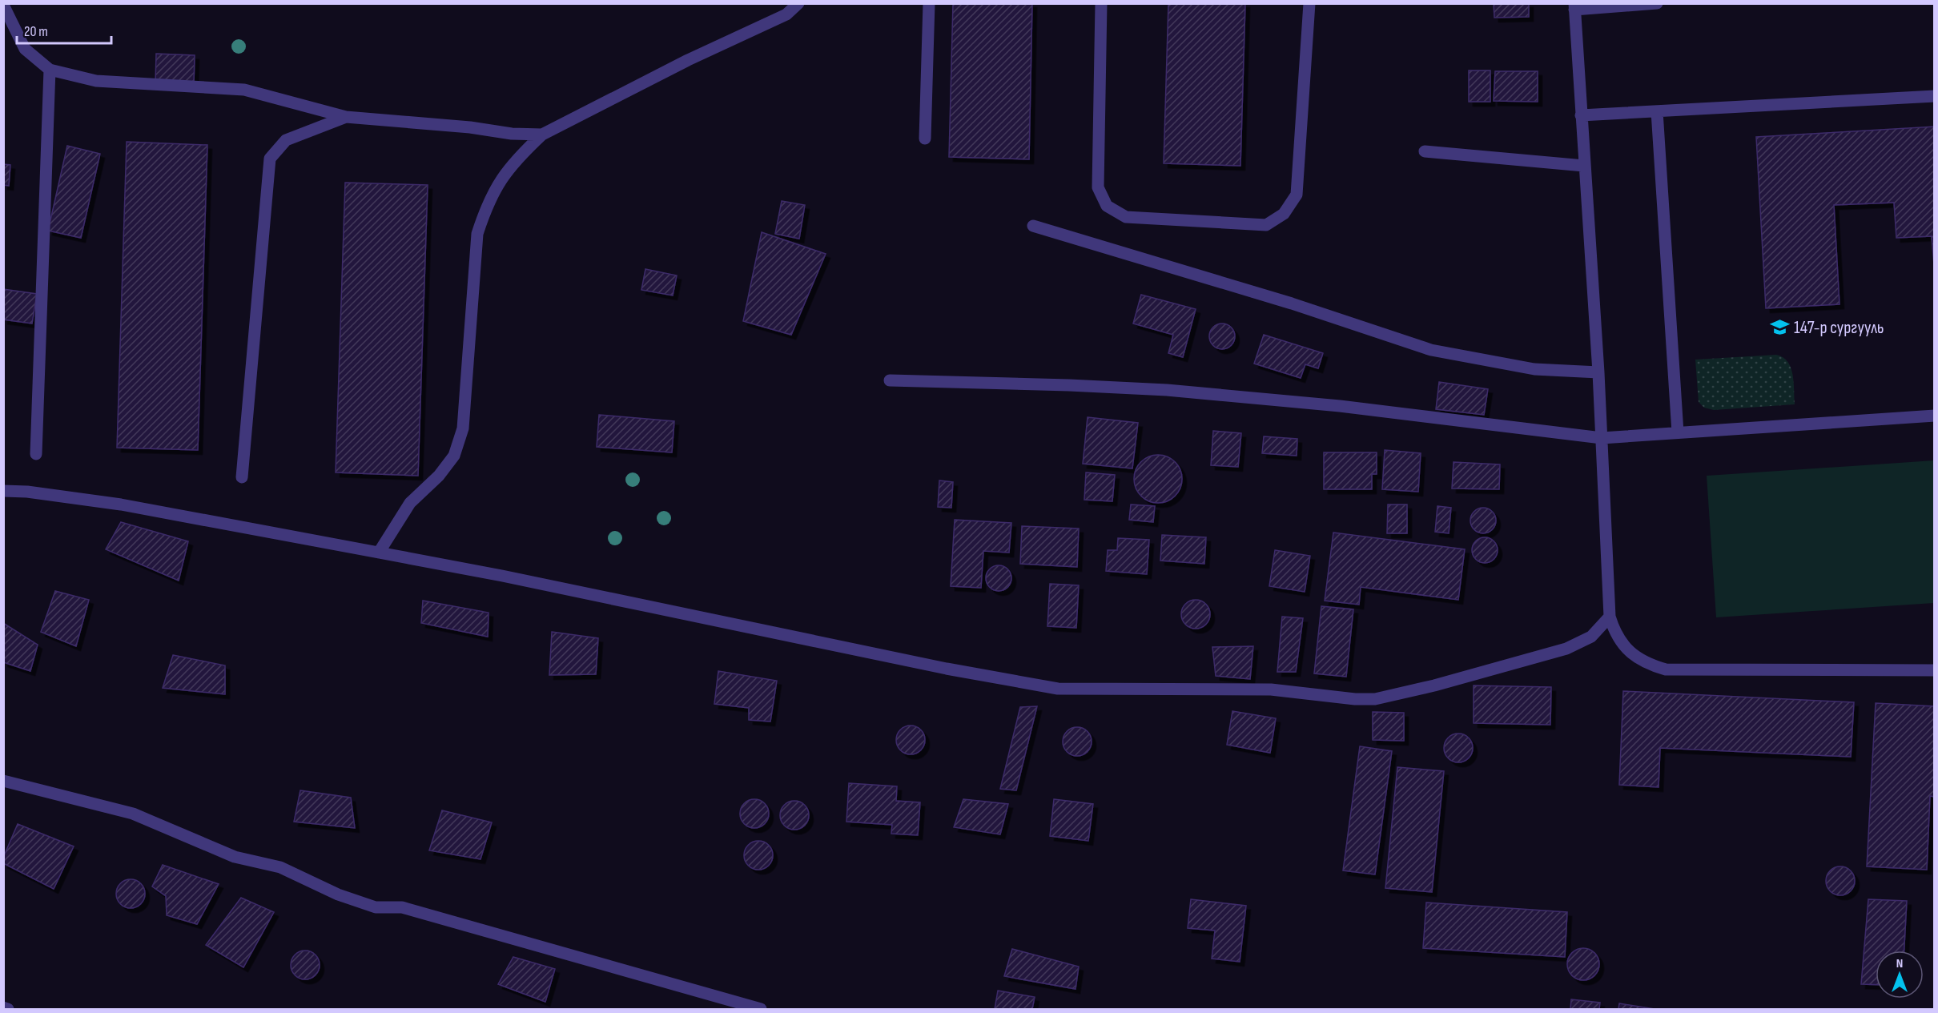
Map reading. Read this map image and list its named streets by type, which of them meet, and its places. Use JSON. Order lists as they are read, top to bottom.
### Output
{
  "places": {
    "school or university": ["147-р сургууль"]
  },
  "scale_bar": "20 m",
  "north": "top"
}
